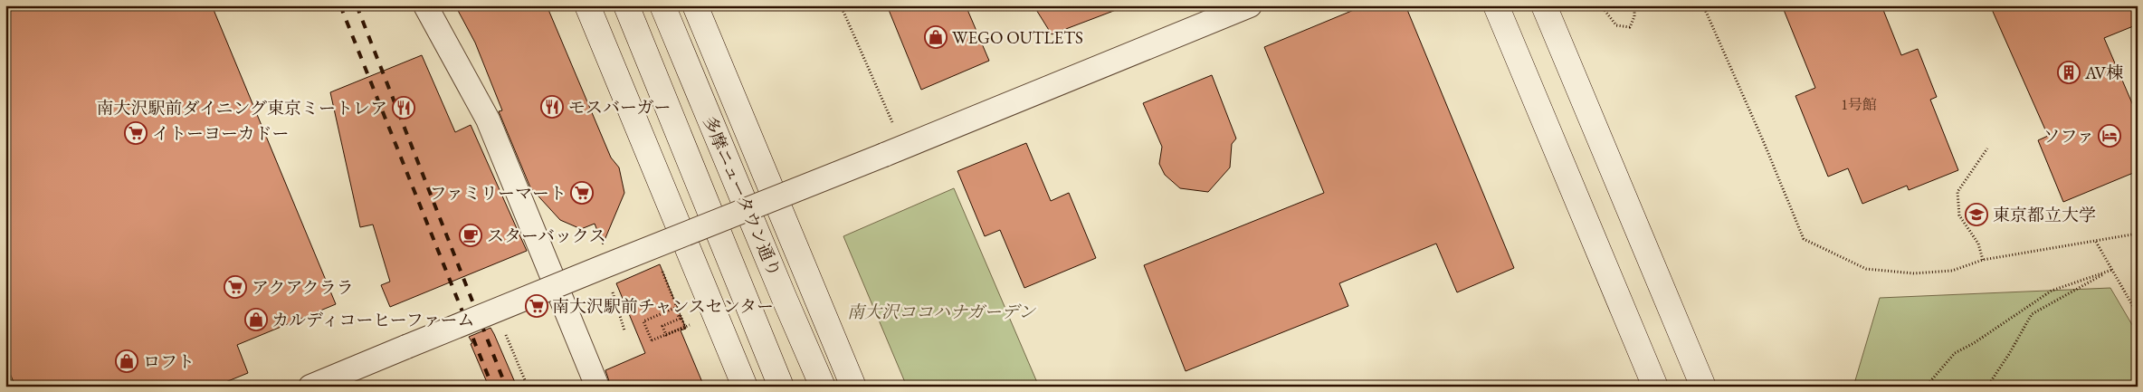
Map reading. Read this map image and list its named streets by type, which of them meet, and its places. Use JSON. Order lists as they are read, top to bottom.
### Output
{
  "streets": {
    "main road": ["多摩ニュータウン通り"]
  },
  "parks": ["南大沢ココハナガーデン"],
  "places": {
    "shop": ["WEGO OUTLETS", "カルディコーヒーファーム", "ロフト"],
    "building": ["AV棟"],
    "restaurant": ["モスバーガー", "南大沢駅前ダイニング東京ミートレア"],
    "supermarket": [
      "イトーヨーカドー",
      "ファミリーマート",
      "アクアクララ",
      "南大沢駅前チャンスセンター"
    ],
    "hotel": ["ソファ"],
    "school or university": ["東京都立大学"],
    "cafe": ["スターバックス"]
  },
  "house_numbers": ["1号館"]
}
